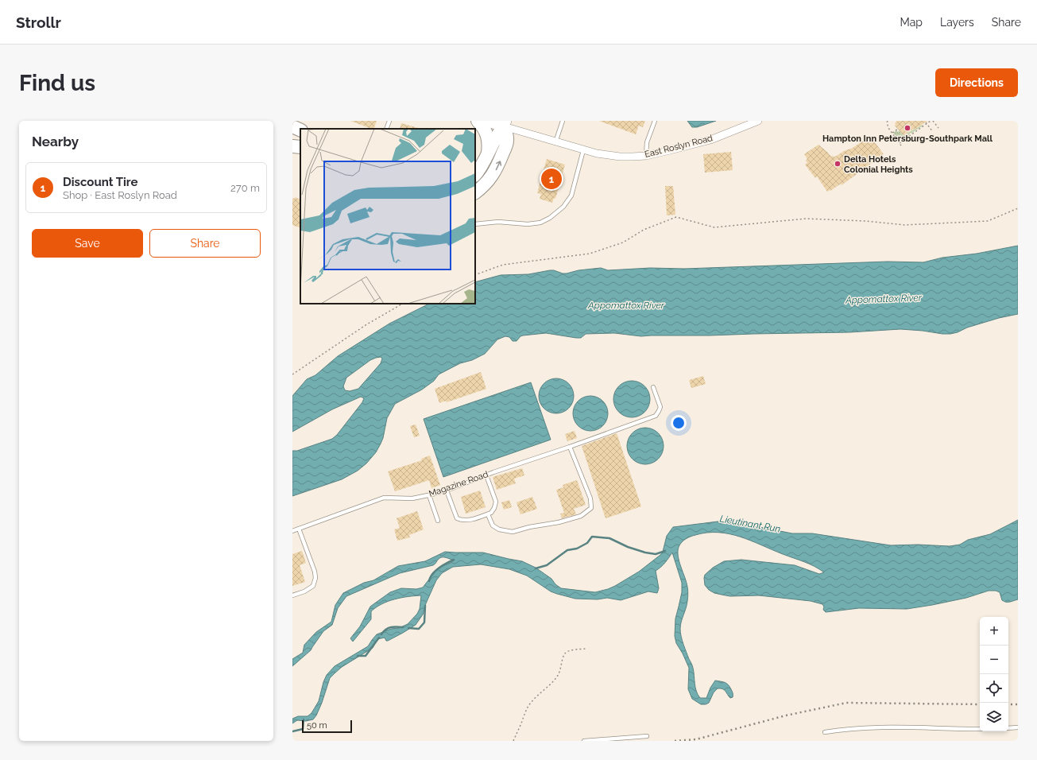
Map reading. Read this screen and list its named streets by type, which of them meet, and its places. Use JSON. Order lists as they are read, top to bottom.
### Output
{
  "streets": {
    "street": ["East Roslyn Road"],
    "lane": ["Magazine Road"]
  },
  "water": ["Appomattox River", "Lieutinant Run"],
  "places": ["Hampton Inn Petersburg-Southpark Mall", "Delta Hotels Colonial Heights"],
  "scale_bar": "50 m",
  "page": {
    "header": "Strollr",
    "nav": ["Map", "Layers", "Share"],
    "buttons": [
      "Directions",
      ["Save", "Share"]
    ],
    "title": "Find us",
    "heading": "Nearby",
    "list": [
      {
        "mark": "1",
        "name": "Discount Tire",
        "note": "Shop · East Roslyn Road",
        "value": "270 m"
      }
    ],
    "pins": "1",
    "map_buttons": ["+", "−"],
    "scale": "50 m"
  }
}
